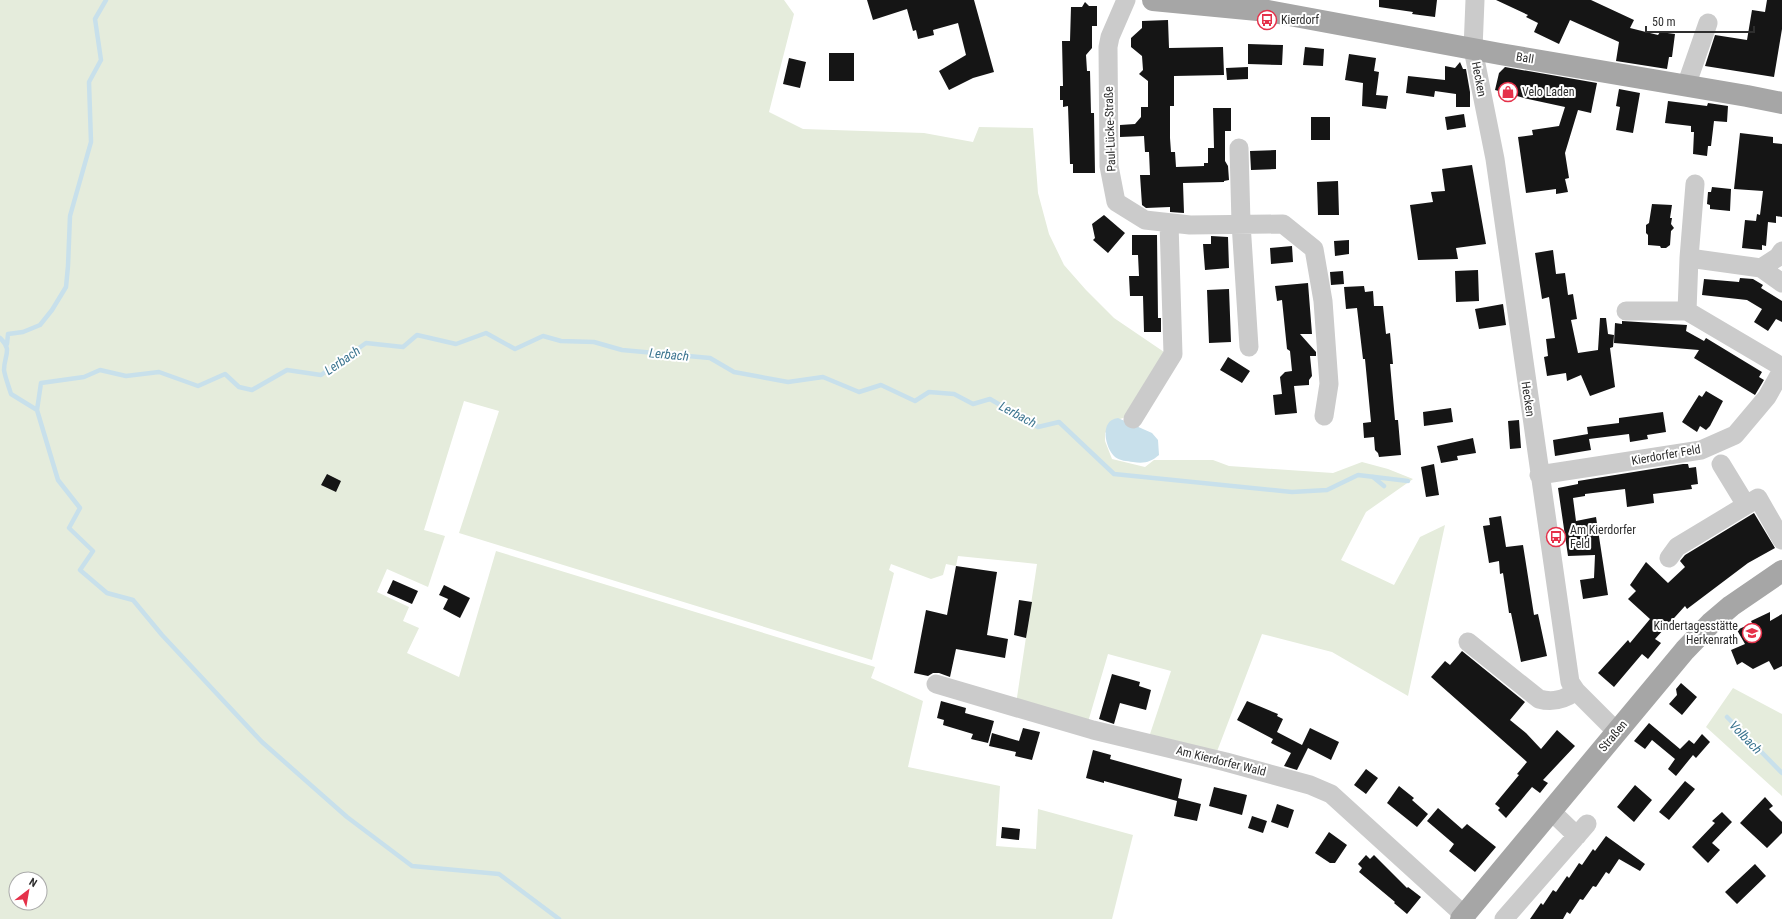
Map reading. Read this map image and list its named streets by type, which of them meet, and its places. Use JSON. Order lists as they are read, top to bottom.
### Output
{
  "streets": {
    "main road": ["Ball", "Straßen"],
    "street": [
      "Hecken",
      "Paul-Lücke-Straße",
      "Kierdorfer Feld",
      "Am Kierdorfer Wald"
    ]
  },
  "crossings": [
    ["Ball", "Hecken"],
    ["Hecken", "Kierdorfer Feld"],
    ["Hecken", "Straßen"],
    ["Straßen", "Am Kierdorfer Wald"]
  ],
  "water": ["Lerbach", "Volbach"],
  "places": {
    "bus stop": ["Kierdorf", "Am Kierdorfer Feld"],
    "shop": ["Velo Laden"],
    "school or university": ["Kindertagesstätte Herkenrath"]
  },
  "scale_bar": "50 m",
  "north": "top right"
}
